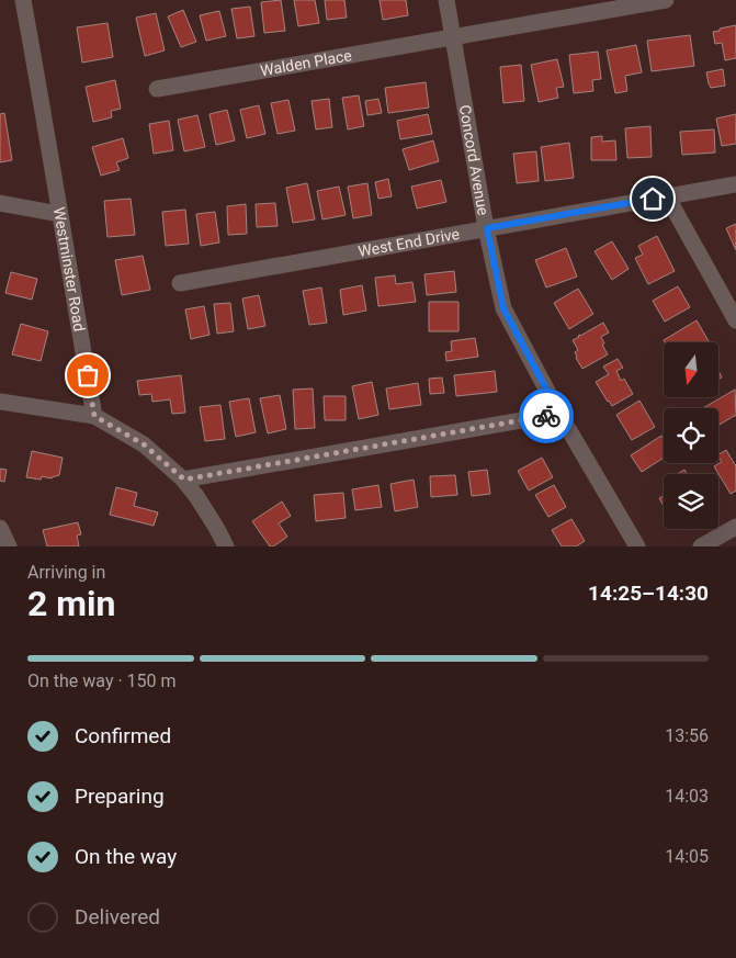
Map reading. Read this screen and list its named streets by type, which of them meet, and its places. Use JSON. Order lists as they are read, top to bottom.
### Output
{
  "streets": {
    "street": [
      "Walden Place",
      "Concord Avenue",
      "West End Drive",
      "Westminster Road"
    ]
  },
  "crossings": [
    ["Walden Place", "Concord Avenue"],
    ["Concord Avenue", "West End Drive"]
  ],
  "north": "bottom",
  "page": {
    "heading": ["2 min", "Arriving in", "14:25–14:30"],
    "bar": "On the way · 150 m",
    "list": [
      ["Confirmed", "13:56"],
      ["Preparing", "14:03"],
      ["On the way", "14:05"],
      "Delivered"
    ]
  }
}
